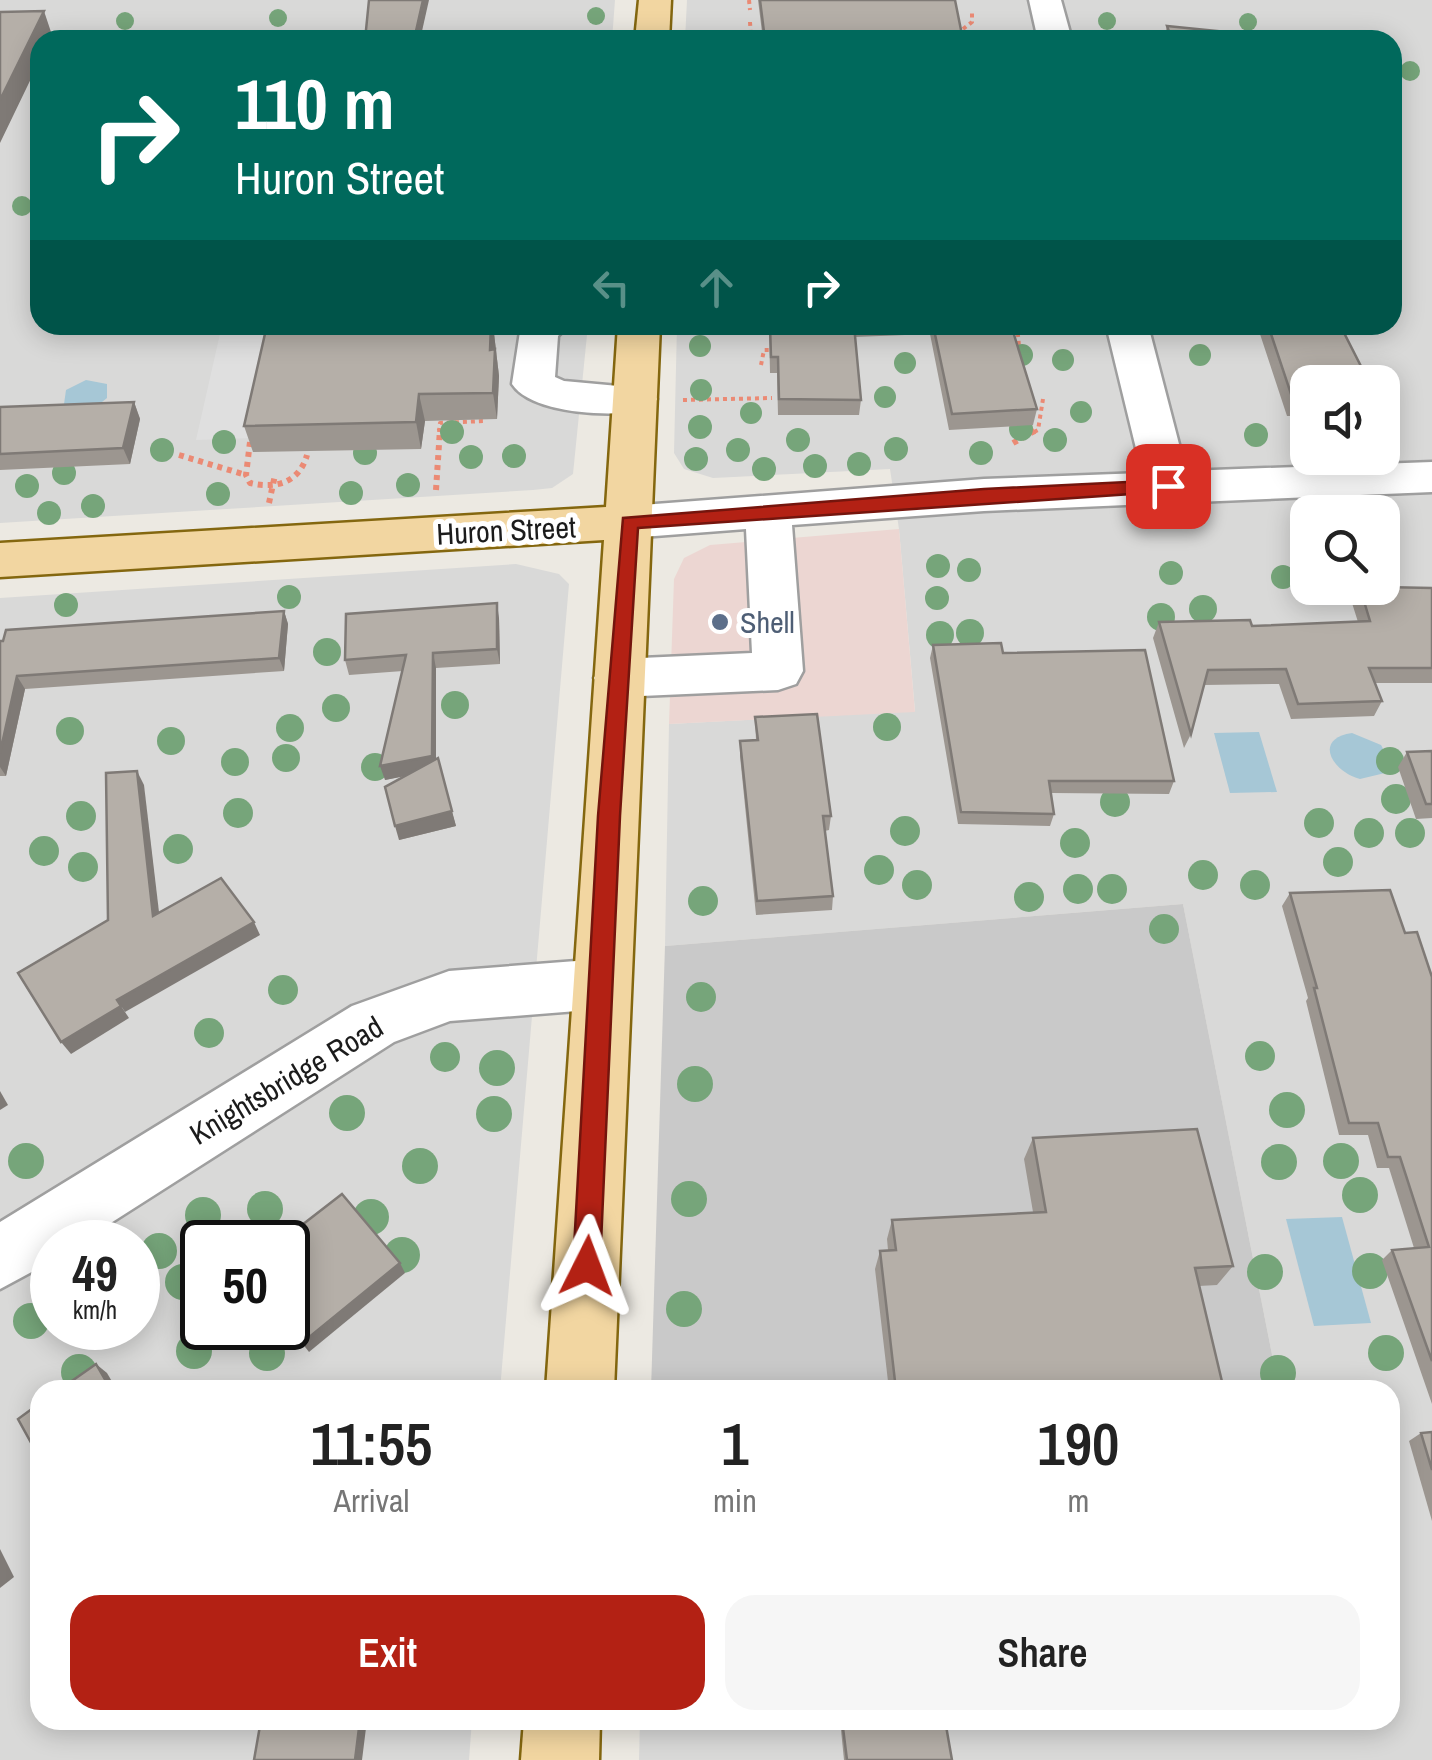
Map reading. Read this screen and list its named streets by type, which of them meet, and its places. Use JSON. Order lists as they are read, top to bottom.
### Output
{
  "streets": {
    "main road": ["Huron Street"],
    "street": ["Knightsbridge Road"]
  },
  "places": ["Shell"],
  "page": {
    "turn": ["110 m", "Huron Street"],
    "speed": "49 km/h",
    "limit": "50",
    "eta": [
      "11:55",
      "Arrival",
      "1",
      "min",
      "190",
      "m"
    ],
    "buttons": ["Exit", "Share"]
  }
}
